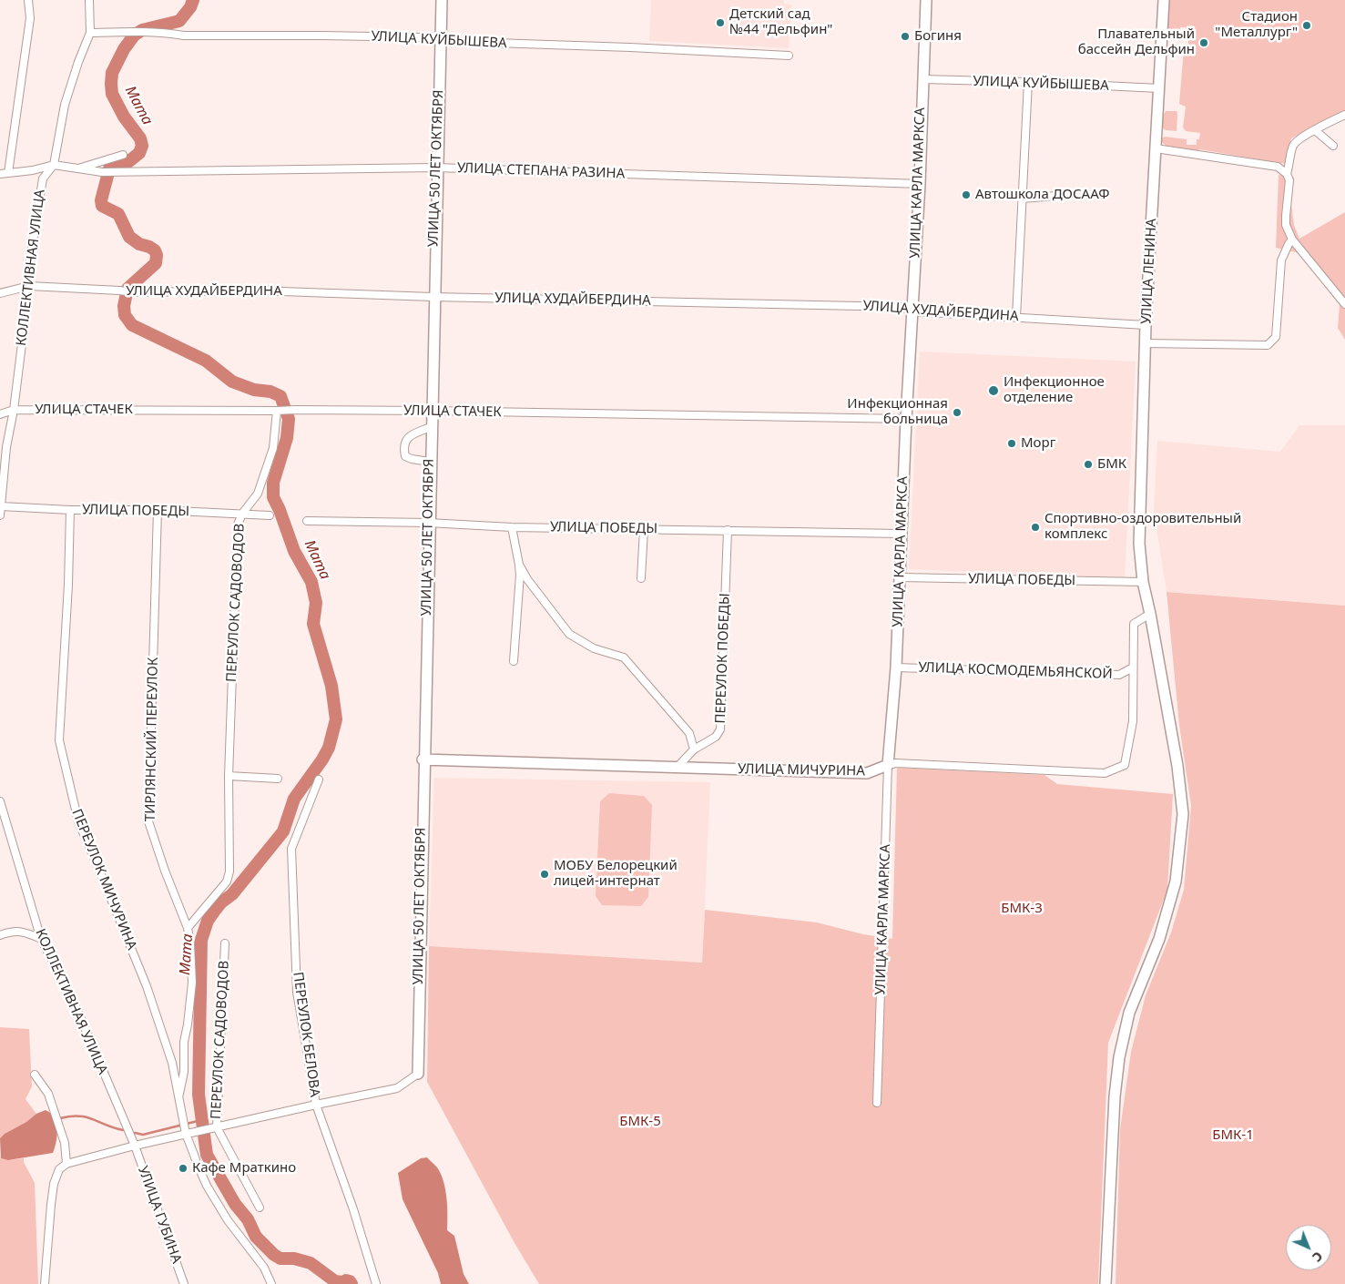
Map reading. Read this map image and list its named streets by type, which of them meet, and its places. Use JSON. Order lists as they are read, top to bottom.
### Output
{
  "streets": {
    "street": [
      "УЛИЦА КУЙБЫШЕВА",
      "УЛИЦА 50 ЛЕТ ОКТЯБРЯ",
      "УЛИЦА СТЕПАНА РАЗИНА",
      "УЛИЦА КАРЛА МАРКСА",
      "КОЛЛЕКТИВНАЯ УЛИЦА",
      "УЛИЦА ЛЕНИНА",
      "УЛИЦА ХУДАЙБЕРДИНА",
      "УЛИЦА СТАЧЕК",
      "УЛИЦА ПОБЕДЫ",
      "ПЕРЕУЛОК САДОВОДОВ",
      "ПЕРЕУЛОК ПОБЕДЫ",
      "УЛИЦА КОСМОДЕМЬЯНСКОЙ",
      "ТИРЛЯНСКИЙ ПЕРЕУЛОК",
      "УЛИЦА МИЧУРИНА",
      "ПЕРЕУЛОК МИЧУРИНА",
      "ПЕРЕУЛОК БЕЛОВА",
      "УЛИЦА ГУБИНА"
    ]
  },
  "crossings": [
    ["УЛИЦА КУЙБЫШЕВА", "УЛИЦА 50 ЛЕТ ОКТЯБРЯ"],
    ["УЛИЦА КУЙБЫШЕВА", "УЛИЦА КАРЛА МАРКСА"],
    ["УЛИЦА КУЙБЫШЕВА", "КОЛЛЕКТИВНАЯ УЛИЦА"],
    ["УЛИЦА КУЙБЫШЕВА", "УЛИЦА ЛЕНИНА"],
    ["УЛИЦА 50 ЛЕТ ОКТЯБРЯ", "УЛИЦА СТЕПАНА РАЗИНА"],
    ["УЛИЦА 50 ЛЕТ ОКТЯБРЯ", "УЛИЦА ХУДАЙБЕРДИНА"],
    ["УЛИЦА 50 ЛЕТ ОКТЯБРЯ", "УЛИЦА СТАЧЕК"],
    ["УЛИЦА 50 ЛЕТ ОКТЯБРЯ", "УЛИЦА ПОБЕДЫ"],
    ["УЛИЦА 50 ЛЕТ ОКТЯБРЯ", "УЛИЦА МИЧУРИНА"],
    ["УЛИЦА СТЕПАНА РАЗИНА", "УЛИЦА КАРЛА МАРКСА"],
    ["УЛИЦА СТЕПАНА РАЗИНА", "КОЛЛЕКТИВНАЯ УЛИЦА"],
    ["УЛИЦА КАРЛА МАРКСА", "УЛИЦА ХУДАЙБЕРДИНА"],
    ["УЛИЦА КАРЛА МАРКСА", "УЛИЦА СТАЧЕК"],
    ["УЛИЦА КАРЛА МАРКСА", "УЛИЦА ПОБЕДЫ"],
    ["УЛИЦА КАРЛА МАРКСА", "УЛИЦА КОСМОДЕМЬЯНСКОЙ"],
    ["УЛИЦА КАРЛА МАРКСА", "УЛИЦА МИЧУРИНА"],
    ["КОЛЛЕКТИВНАЯ УЛИЦА", "УЛИЦА ХУДАЙБЕРДИНА"],
    ["КОЛЛЕКТИВНАЯ УЛИЦА", "УЛИЦА СТАЧЕК"],
    ["КОЛЛЕКТИВНАЯ УЛИЦА", "УЛИЦА ПОБЕДЫ"],
    ["КОЛЛЕКТИВНАЯ УЛИЦА", "УЛИЦА ГУБИНА"],
    ["УЛИЦА ЛЕНИНА", "УЛИЦА ХУДАЙБЕРДИНА"],
    ["УЛИЦА ЛЕНИНА", "УЛИЦА ПОБЕДЫ"],
    ["УЛИЦА ЛЕНИНА", "УЛИЦА МИЧУРИНА"],
    ["УЛИЦА СТАЧЕК", "ПЕРЕУЛОК САДОВОДОВ"],
    ["УЛИЦА ПОБЕДЫ", "ПЕРЕУЛОК САДОВОДОВ"],
    ["УЛИЦА ПОБЕДЫ", "ПЕРЕУЛОК ПОБЕДЫ"],
    ["УЛИЦА ПОБЕДЫ", "ТИРЛЯНСКИЙ ПЕРЕУЛОК"],
    ["УЛИЦА ПОБЕДЫ", "ПЕРЕУЛОК МИЧУРИНА"],
    ["ПЕРЕУЛОК САДОВОДОВ", "ТИРЛЯНСКИЙ ПЕРЕУЛОК"],
    ["ПЕРЕУЛОК ПОБЕДЫ", "УЛИЦА МИЧУРИНА"],
    ["УЛИЦА КОСМОДЕМЬЯНСКОЙ", "УЛИЦА МИЧУРИНА"],
    ["ТИРЛЯНСКИЙ ПЕРЕУЛОК", "ПЕРЕУЛОК МИЧУРИНА"]
  ],
  "water": ["Мата"],
  "parks": ["БМК-3", "БМК-5", "БМК-1"],
  "places": [
    "Детский сад №44 \"Дельфин\"",
    "Стадион \"Металлург\"",
    "Богиня",
    "Плавательный бассейн Дельфин",
    "Автошкола ДОСААФ",
    "Инфекционное отделение",
    "Инфекционная больница",
    "Морг",
    "БМК",
    "Спортивно-оздоровительный комплекс",
    "МОБУ Белорецкий лицей-интернат",
    "Кафе Мраткино"
  ],
  "north": "bottom right"
}
